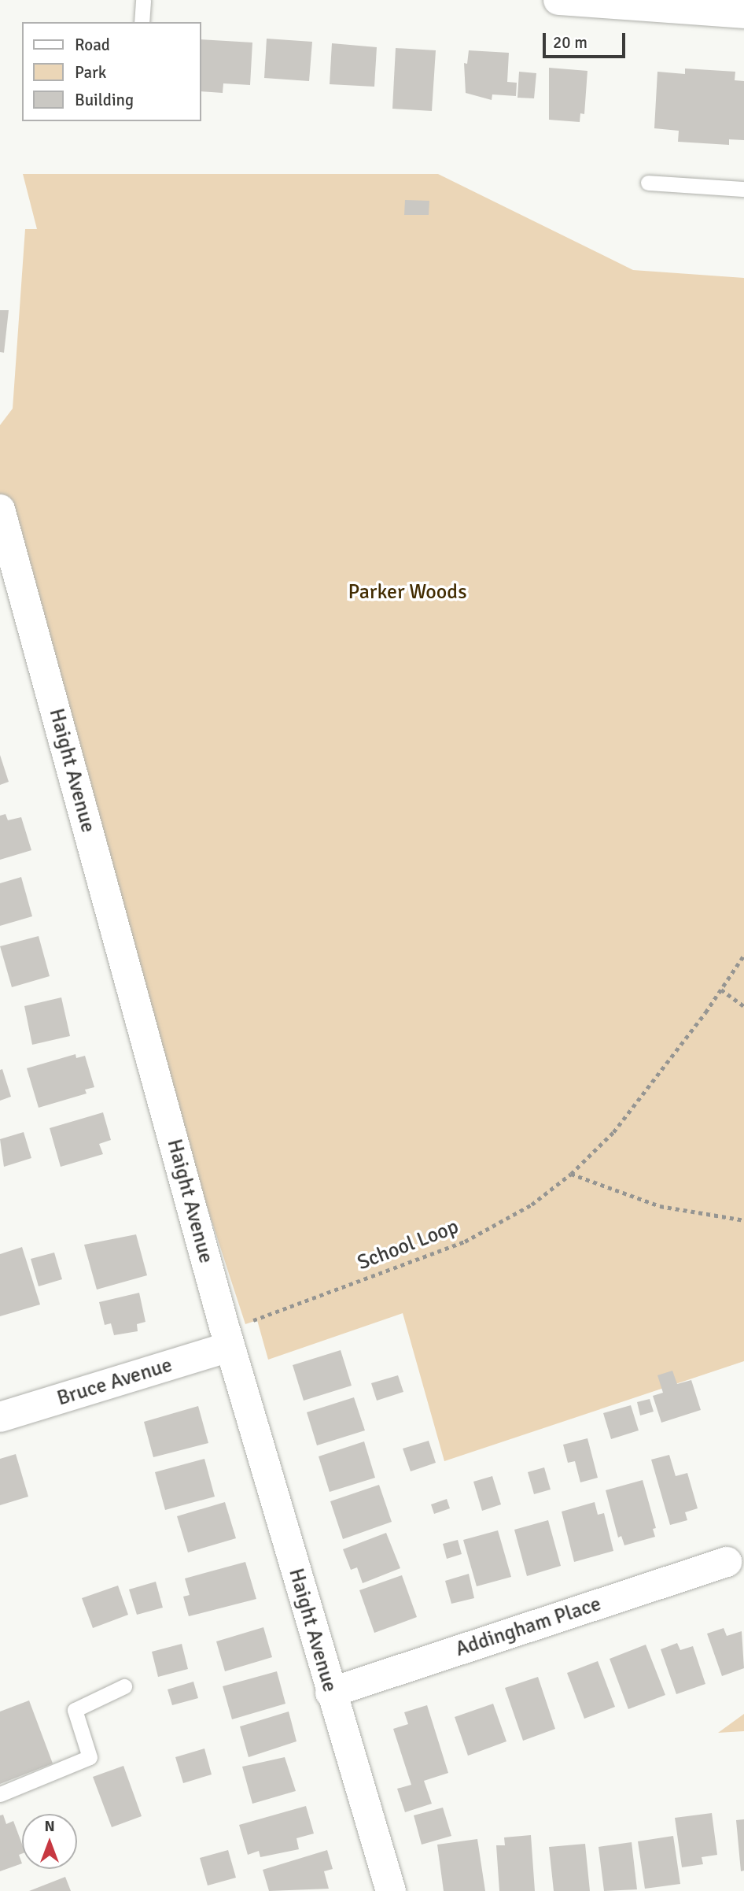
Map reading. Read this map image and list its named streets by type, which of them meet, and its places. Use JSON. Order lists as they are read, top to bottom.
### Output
{
  "streets": {
    "street": ["Haight Avenue", "Bruce Avenue", "Addingham Place"],
    "path": ["School Loop"]
  },
  "crossings": [
    ["Haight Avenue", "School Loop"],
    ["Haight Avenue", "Bruce Avenue"],
    ["Haight Avenue", "Addingham Place"],
    ["School Loop", "Bruce Avenue"]
  ],
  "parks": ["Parker Woods"],
  "legend": ["Road", "Park", "Building"],
  "scale_bar": "20 m",
  "north": "top"
}
